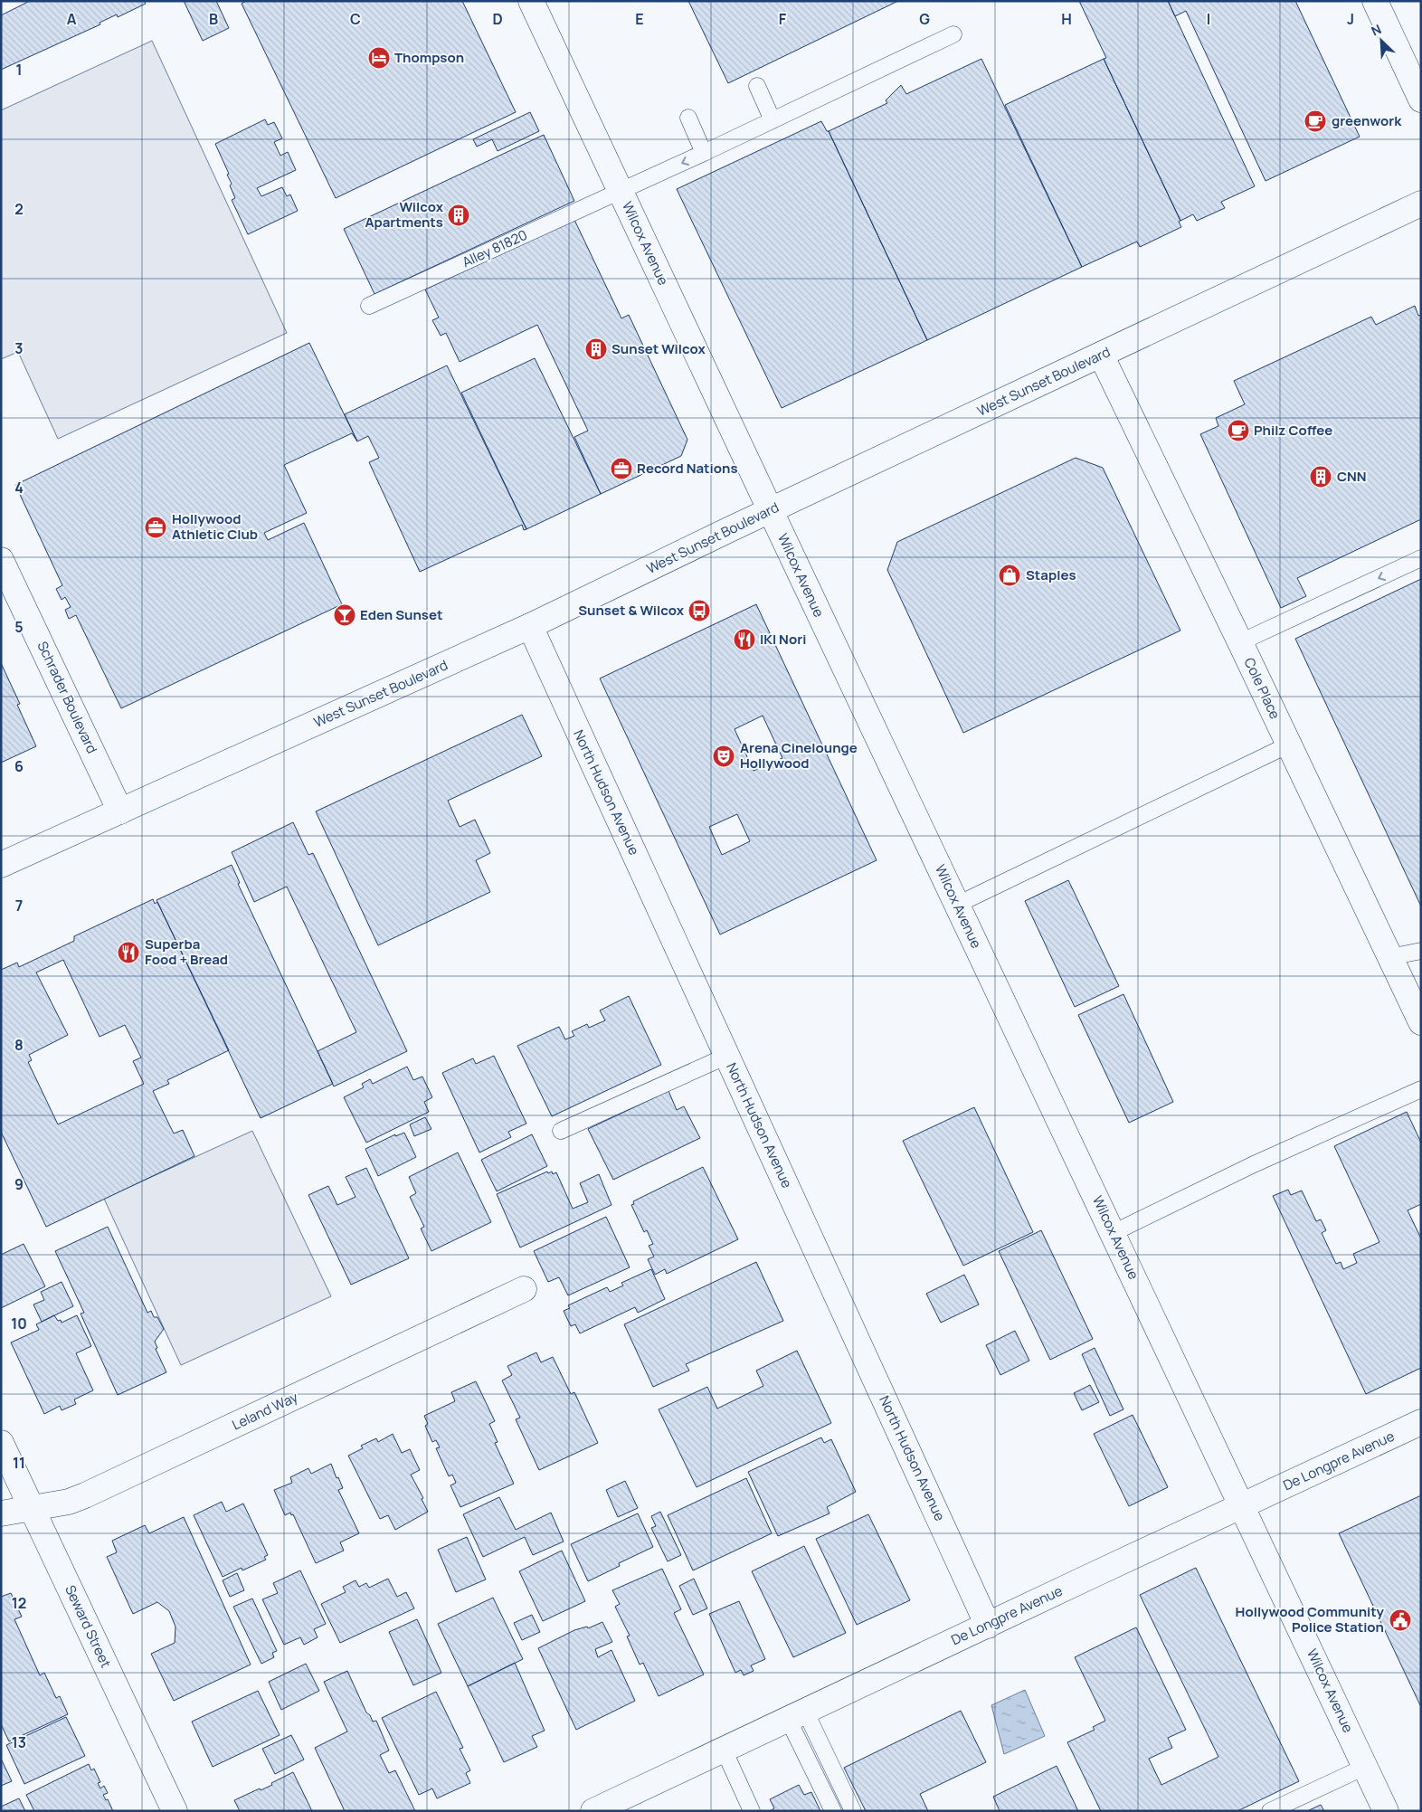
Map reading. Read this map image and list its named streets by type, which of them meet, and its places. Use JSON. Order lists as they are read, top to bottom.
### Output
{
  "streets": {
    "street": [
      "Wilcox Avenue",
      "West Sunset Boulevard",
      "Cole Place",
      "Schrader Boulevard",
      "North Hudson Avenue",
      "Leland Way",
      "De Longpre Avenue",
      "Seward Street"
    ],
    "lane": ["Alley 81820"]
  },
  "crossings": [
    ["Wilcox Avenue", "Alley 81820"],
    ["Wilcox Avenue", "West Sunset Boulevard"],
    ["Wilcox Avenue", "De Longpre Avenue"],
    ["West Sunset Boulevard", "Cole Place"],
    ["West Sunset Boulevard", "Schrader Boulevard"],
    ["West Sunset Boulevard", "North Hudson Avenue"],
    ["North Hudson Avenue", "De Longpre Avenue"],
    ["Leland Way", "Seward Street"]
  ],
  "places": {
    "hotel": ["Thompson"],
    "cafe": ["greenwork", "Philz Coffee"],
    "building": ["Wilcox Apartments", "Sunset Wilcox", "CNN"],
    "office": ["Record Nations", "Hollywood Athletic Club"],
    "shop": ["Staples"],
    "bus stop": ["Sunset & Wilcox"],
    "bar": ["Eden Sunset"],
    "restaurant": ["IKI Nori", "Superba Food + Bread"],
    "theatre": ["Arena Cinelounge Hollywood"],
    "public building": ["Hollywood Community Police Station"]
  },
  "north": "top left",
  "grid": {
    "columns": [
      "A",
      "B",
      "C",
      "D",
      "E",
      "F",
      "G",
      "H",
      "I",
      "J"
    ],
    "rows": [
      "1",
      "2",
      "3",
      "4",
      "5",
      "6",
      "7",
      "8",
      "9",
      "10",
      "11",
      "12",
      "13"
    ]
  }
}
